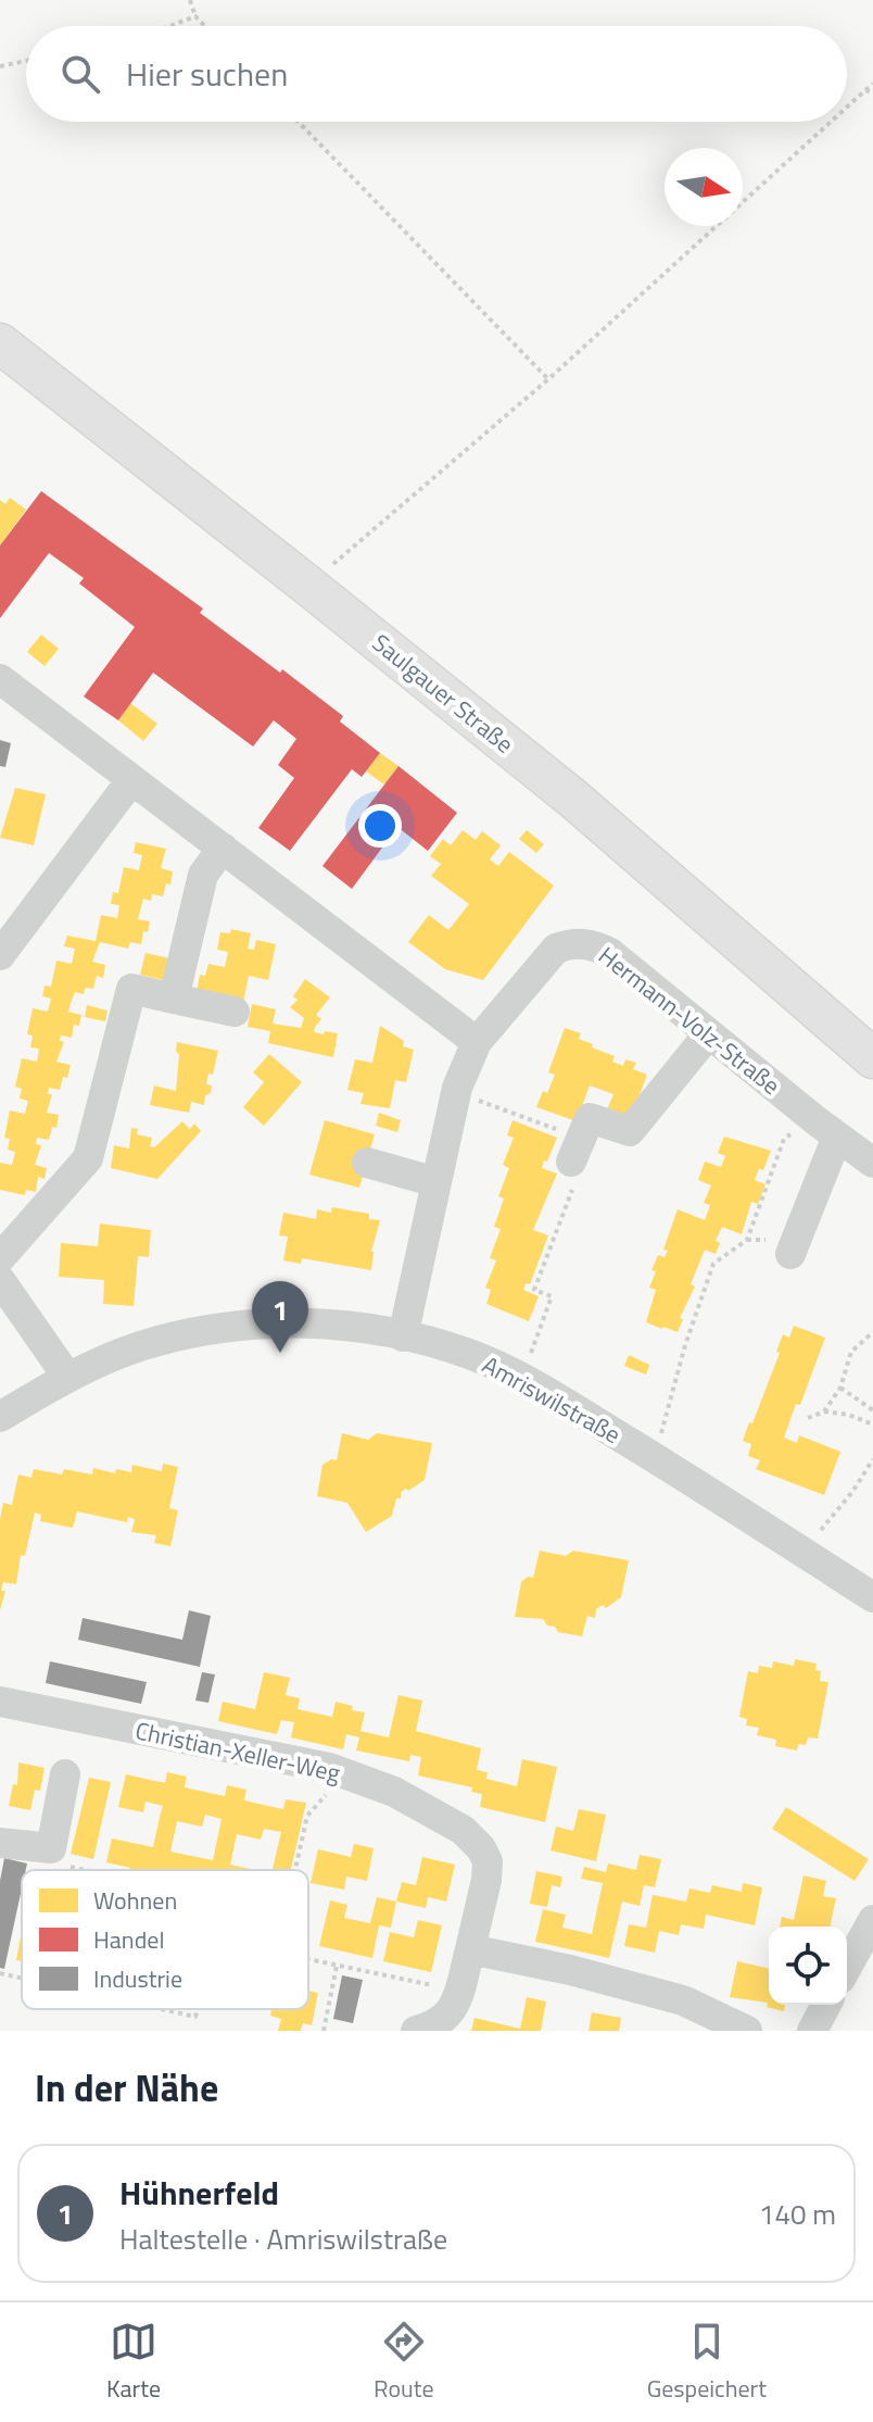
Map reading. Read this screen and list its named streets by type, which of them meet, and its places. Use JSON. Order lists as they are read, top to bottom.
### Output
{
  "streets": {
    "main road": ["Saulgauer Straße"],
    "street": ["Hermann-Volz-Straße", "Amriswilstraße", "Christian-Xeller-Weg"]
  },
  "crossings": [
    ["Hermann-Volz-Straße", "Amriswilstraße"]
  ],
  "legend": ["Wohnen", "Handel", "Industrie"],
  "north": "right",
  "page": {
    "search": "Hier suchen",
    "pins": "1",
    "heading": "In der Nähe",
    "list": [
      {
        "mark": "1",
        "name": "Hühnerfeld",
        "note": "Haltestelle · Amriswilstraße",
        "value": "140 m"
      }
    ],
    "nav": ["Karte", "Route", "Gespeichert"]
  }
}
